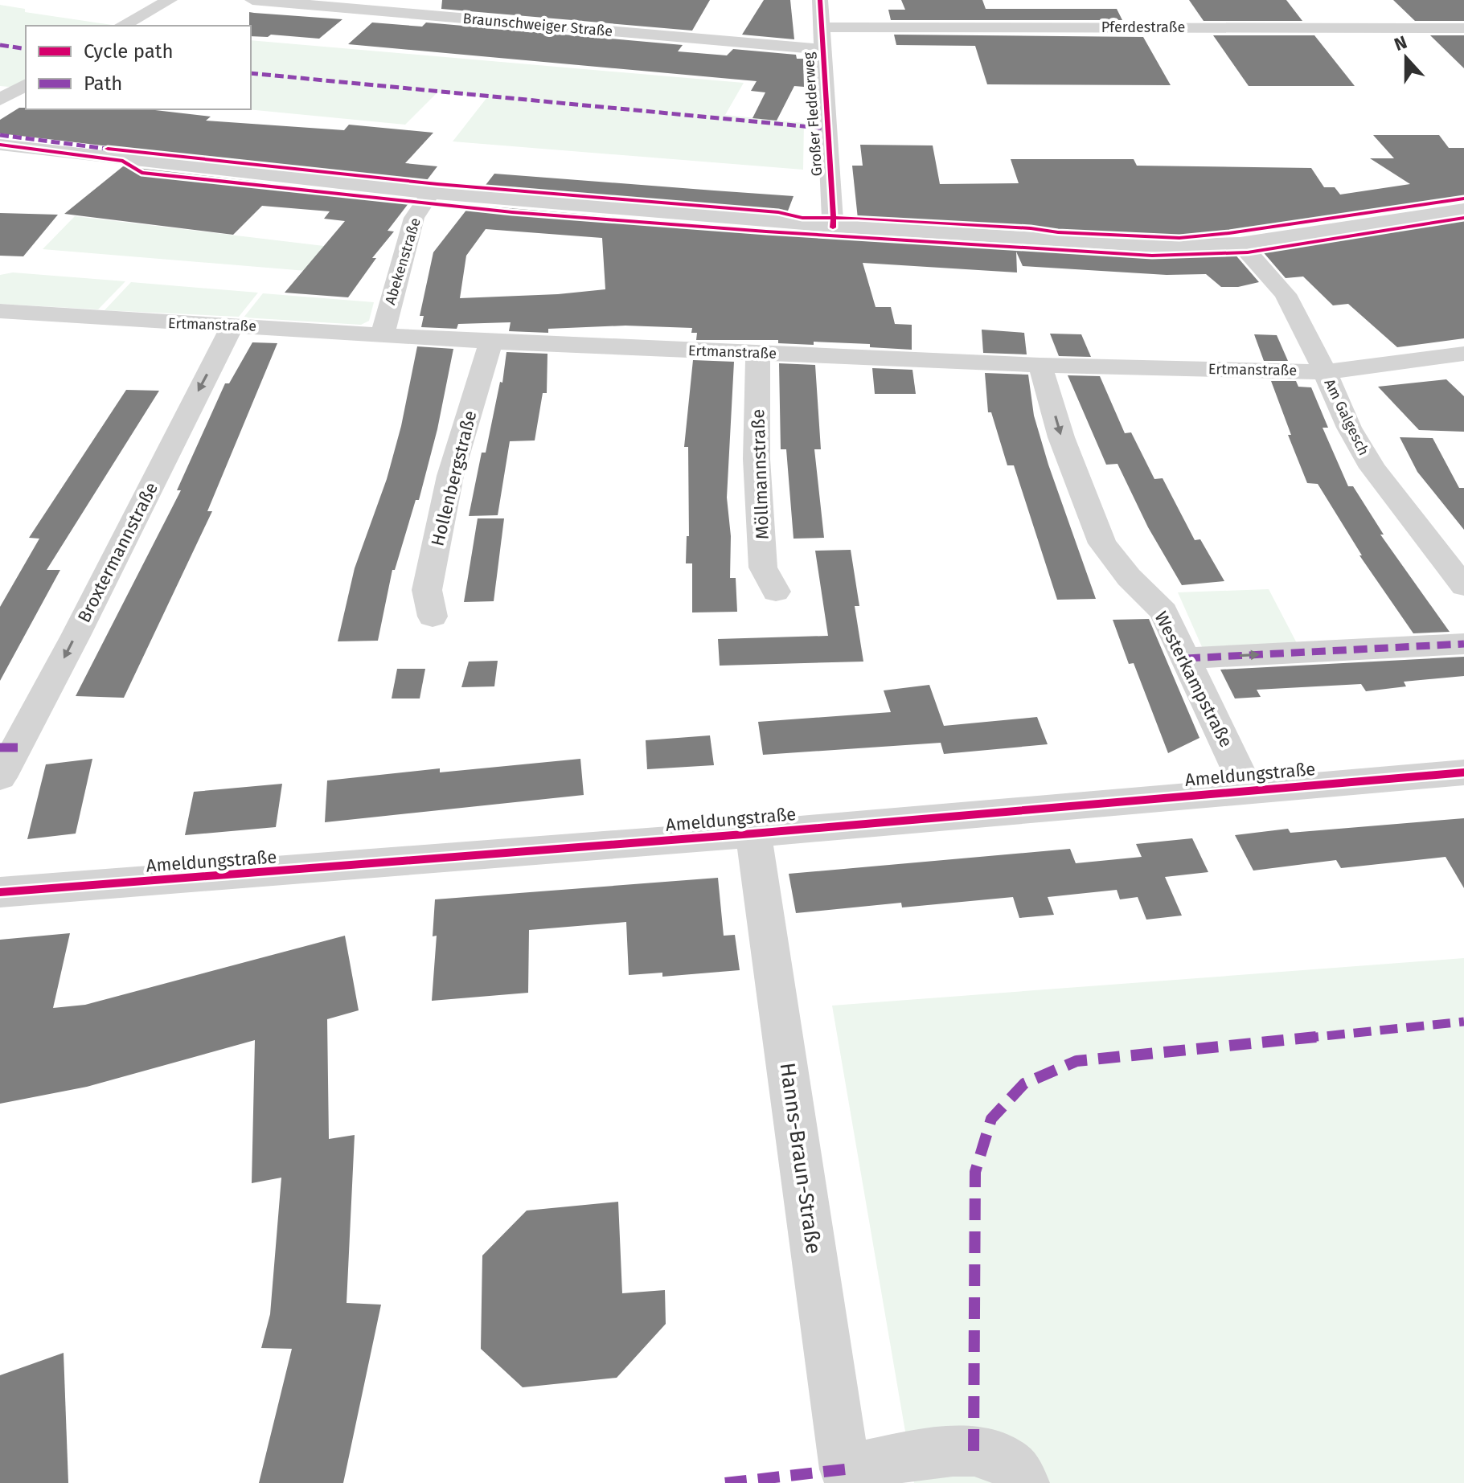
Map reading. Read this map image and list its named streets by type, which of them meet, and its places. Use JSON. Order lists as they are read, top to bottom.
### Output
{
  "streets": {
    "street": [
      "Braunschweiger Straße",
      "Pferdestraße",
      "Großer Fledderweg",
      "Abekenstraße",
      "Ertmanstraße",
      "Am Galgesch",
      "Möllmannstraße",
      "Hollenbergstraße",
      "Broxtermannstraße",
      "Westerkampstraße",
      "Ameldungstraße",
      "Hanns-Braun-Straße"
    ]
  },
  "crossings": [
    ["Braunschweiger Straße", "Großer Fledderweg"],
    ["Pferdestraße", "Großer Fledderweg"],
    ["Abekenstraße", "Ertmanstraße"],
    ["Ertmanstraße", "Am Galgesch"],
    ["Ertmanstraße", "Möllmannstraße"],
    ["Ertmanstraße", "Hollenbergstraße"],
    ["Ertmanstraße", "Broxtermannstraße"],
    ["Ertmanstraße", "Westerkampstraße"],
    ["Westerkampstraße", "Ameldungstraße"],
    ["Ameldungstraße", "Hanns-Braun-Straße"]
  ],
  "one_way": ["Broxtermannstraße", "Westerkampstraße"],
  "legend": ["Cycle path", "Path"],
  "north": "top"
}
